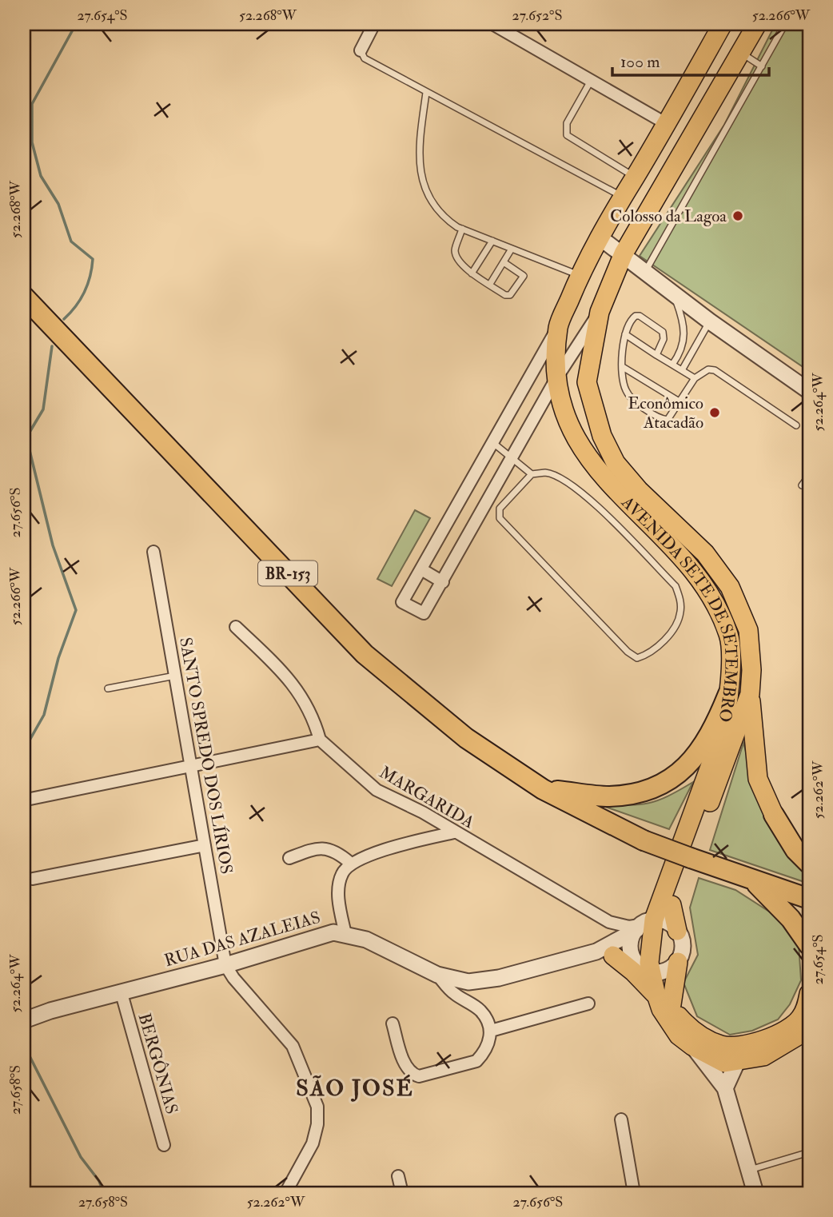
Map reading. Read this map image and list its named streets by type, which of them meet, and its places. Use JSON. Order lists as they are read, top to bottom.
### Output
{
  "streets": {
    "highway": ["BR-153"],
    "main road": ["AVENIDA SETE DE SETEMBRO"],
    "street": [
      "SANTO SPREDO DOS LÍRIOS",
      "MARGARIDA",
      "RUA DAS AZALEIAS",
      "BERGÔNIAS"
    ]
  },
  "crossings": [
    ["AVENIDA SETE DE SETEMBRO", "MARGARIDA"],
    ["AVENIDA SETE DE SETEMBRO", "RUA DAS AZALEIAS"],
    ["SANTO SPREDO DOS LÍRIOS", "RUA DAS AZALEIAS"],
    ["MARGARIDA", "RUA DAS AZALEIAS"],
    ["RUA DAS AZALEIAS", "BERGÔNIAS"]
  ],
  "districts": ["SÃO JOSÉ"],
  "places": ["Colosso da Lagoa", "Econômico Atacadão"],
  "scale_bar": "100 m",
  "coordinates": [
    "27.654°S",
    "52.268°W",
    "27.652°S",
    "52.266°W",
    "52.264°W",
    "27.656°S",
    "52.262°W",
    "27.658°S"
  ]
}
